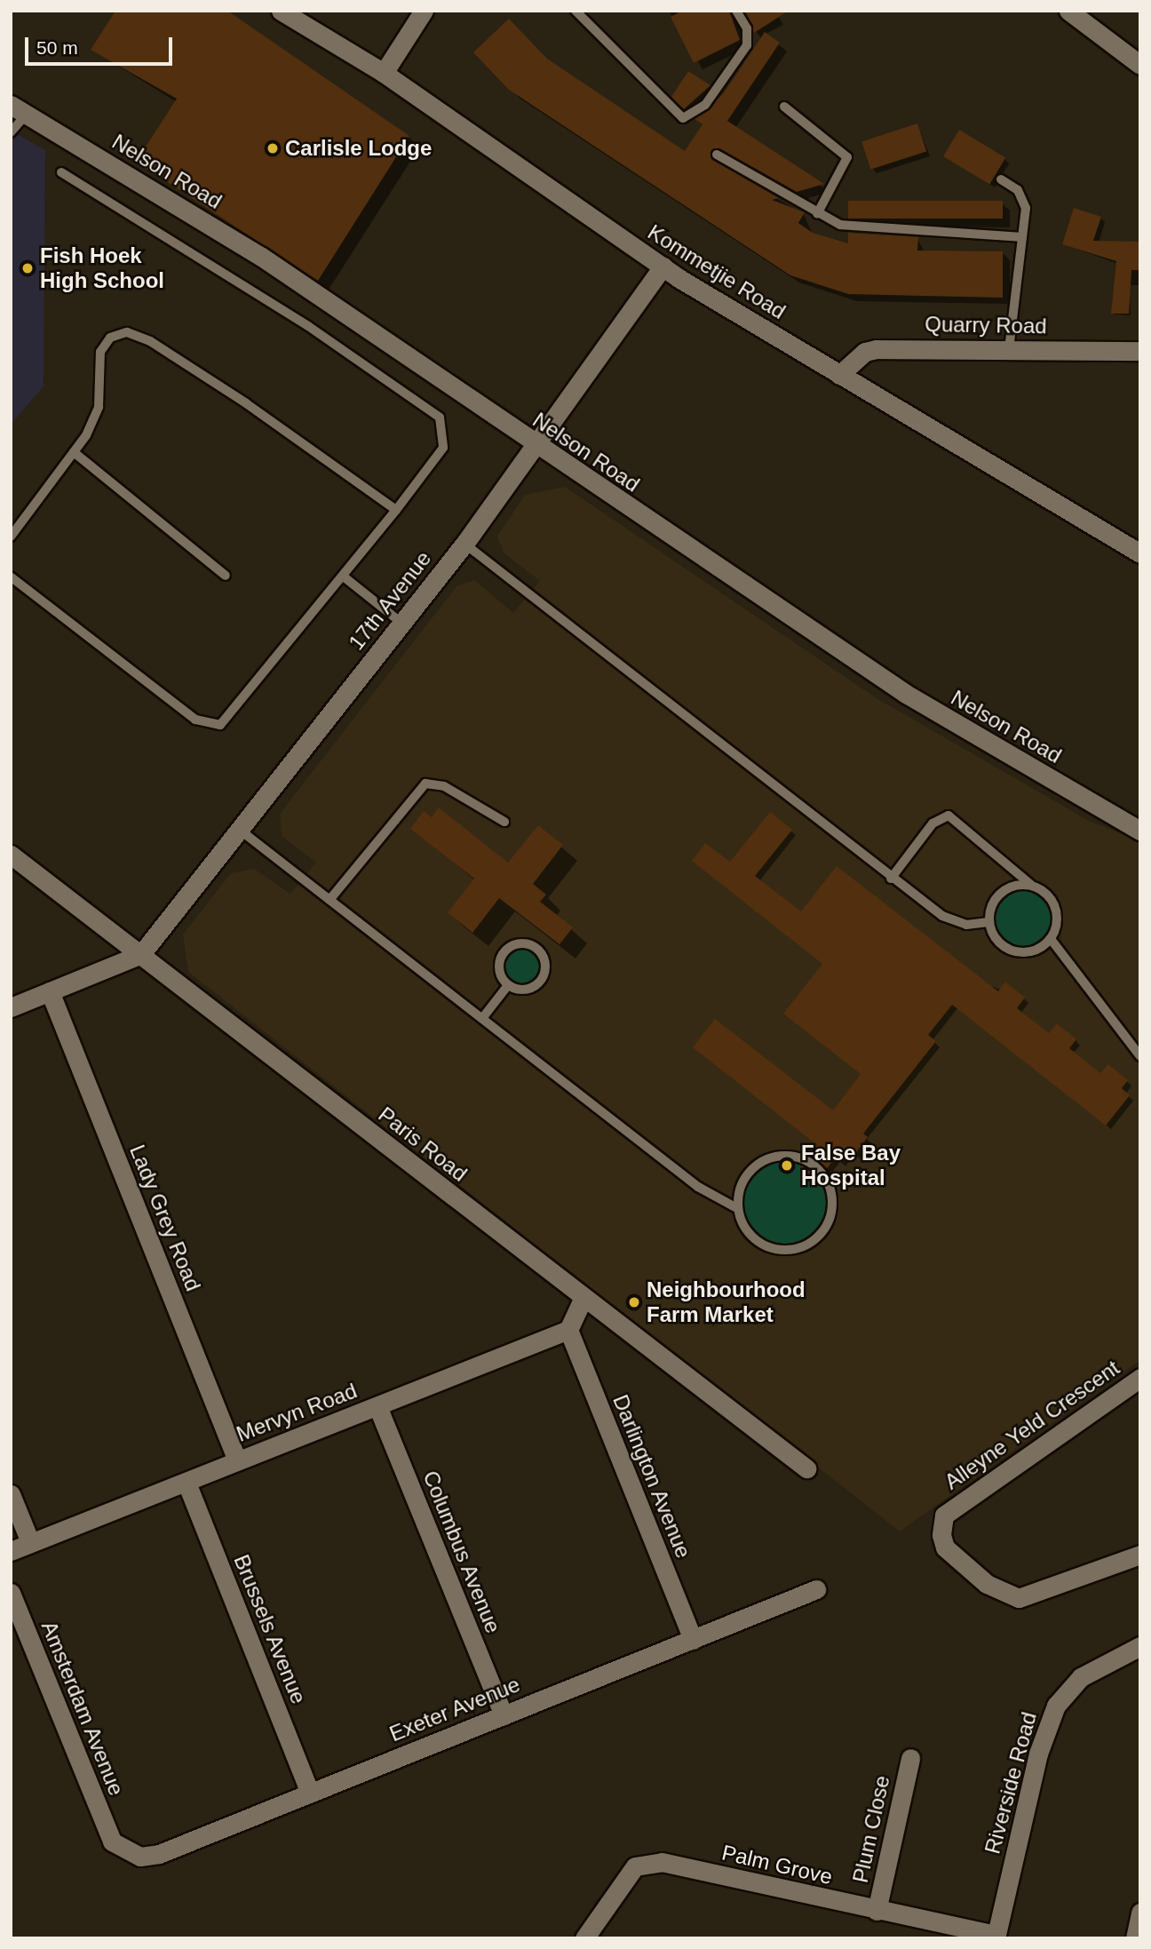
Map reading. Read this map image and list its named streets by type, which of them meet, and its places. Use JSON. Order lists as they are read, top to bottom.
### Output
{
  "streets": {
    "street": [
      "Nelson Road",
      "Kommetjie Road",
      "Quarry Road",
      "17th Avenue",
      "Paris Road",
      "Lady Grey Road",
      "Mervyn Road",
      "Alleyne Yeld Crescent",
      "Darlington Avenue",
      "Columbus Avenue",
      "Brussels Avenue",
      "Amsterdam Avenue",
      "Exeter Avenue",
      "Riverside Road",
      "Plum Close",
      "Palm Grove"
    ]
  },
  "crossings": [
    ["Nelson Road", "17th Avenue"],
    ["Kommetjie Road", "Quarry Road"],
    ["Kommetjie Road", "17th Avenue"],
    ["17th Avenue", "Paris Road"],
    ["Lady Grey Road", "Mervyn Road"],
    ["Mervyn Road", "Darlington Avenue"],
    ["Mervyn Road", "Columbus Avenue"],
    ["Mervyn Road", "Brussels Avenue"],
    ["Darlington Avenue", "Exeter Avenue"],
    ["Columbus Avenue", "Exeter Avenue"],
    ["Brussels Avenue", "Exeter Avenue"],
    ["Amsterdam Avenue", "Exeter Avenue"],
    ["Riverside Road", "Palm Grove"],
    ["Plum Close", "Palm Grove"]
  ],
  "places": [
    "Carlisle Lodge",
    "Fish Hoek High School",
    "False Bay Hospital",
    "Neighbourhood Farm Market"
  ],
  "scale_bar": "50 m"
}
